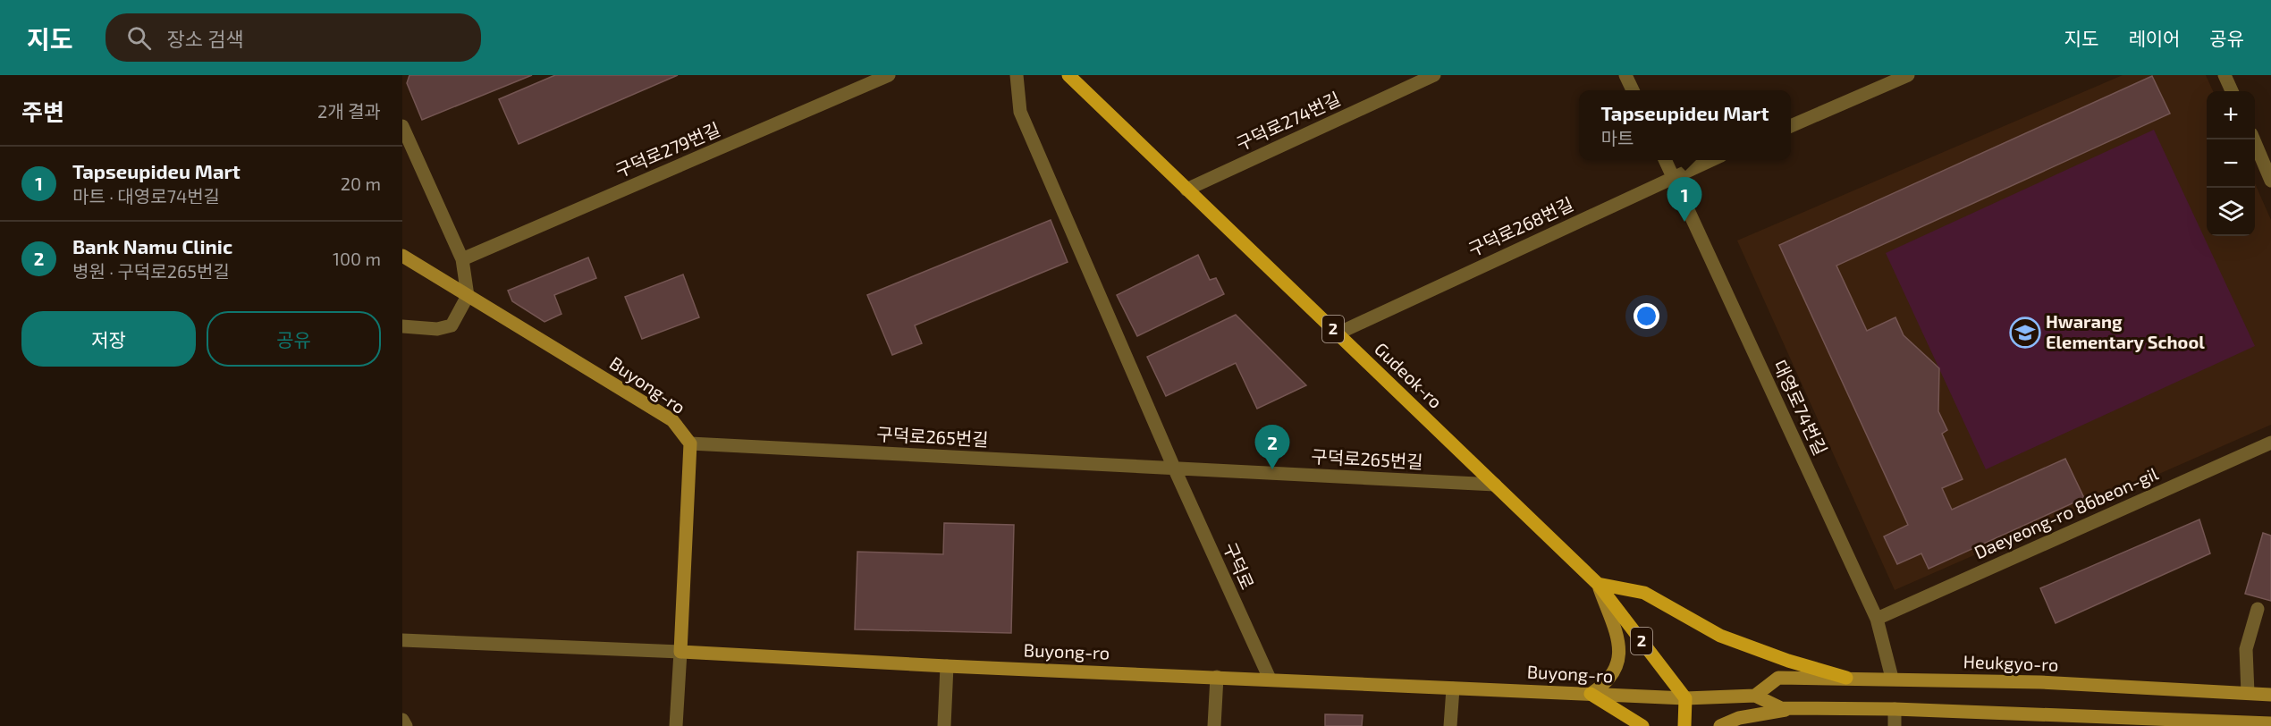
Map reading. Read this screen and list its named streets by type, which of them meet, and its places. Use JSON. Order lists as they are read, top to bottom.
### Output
{
  "streets": {
    "main road": [
      "2",
      "Gudeok-ro",
      "Buyong-ro",
      "Heukgyo-ro"
    ],
    "street": [
      "구덕로274번길",
      "구덕로279번길",
      "구덕로268번길",
      "대영로74번길",
      "구덕로265번길",
      "Daeyeong-ro 86beon-gil",
      "구덕로"
    ]
  },
  "crossings": [
    ["구덕로274번길", "Gudeok-ro"],
    ["구덕로268번길", "Gudeok-ro"],
    ["구덕로268번길", "대영로74번길"],
    ["Gudeok-ro", "Buyong-ro"],
    ["Gudeok-ro", "구덕로265번길"],
    ["Buyong-ro", "구덕로265번길"],
    ["Buyong-ro", "구덕로"],
    ["대영로74번길", "Daeyeong-ro 86beon-gil"],
    ["대영로74번길", "Heukgyo-ro"],
    ["구덕로265번길", "구덕로"]
  ],
  "places": {
    "school or university": ["Hwarang Elementary School"]
  },
  "page": {
    "header": "지도",
    "search": "장소 검색",
    "nav": ["지도", "레이어", "공유"],
    "heading": ["주변", "2개 결과"],
    "popup": ["Tapseupideu Mart", "마트"],
    "map_buttons": ["+", "−"],
    "list": [
      {
        "mark": "1",
        "name": "Tapseupideu Mart",
        "note": "마트 · 대영로74번길",
        "value": "20 m"
      },
      {
        "mark": "2",
        "name": "Bank Namu Clinic",
        "note": "병원 · 구덕로265번길",
        "value": "100 m"
      }
    ],
    "pins": ["1", "2"],
    "buttons": ["저장", "공유"]
  }
}
